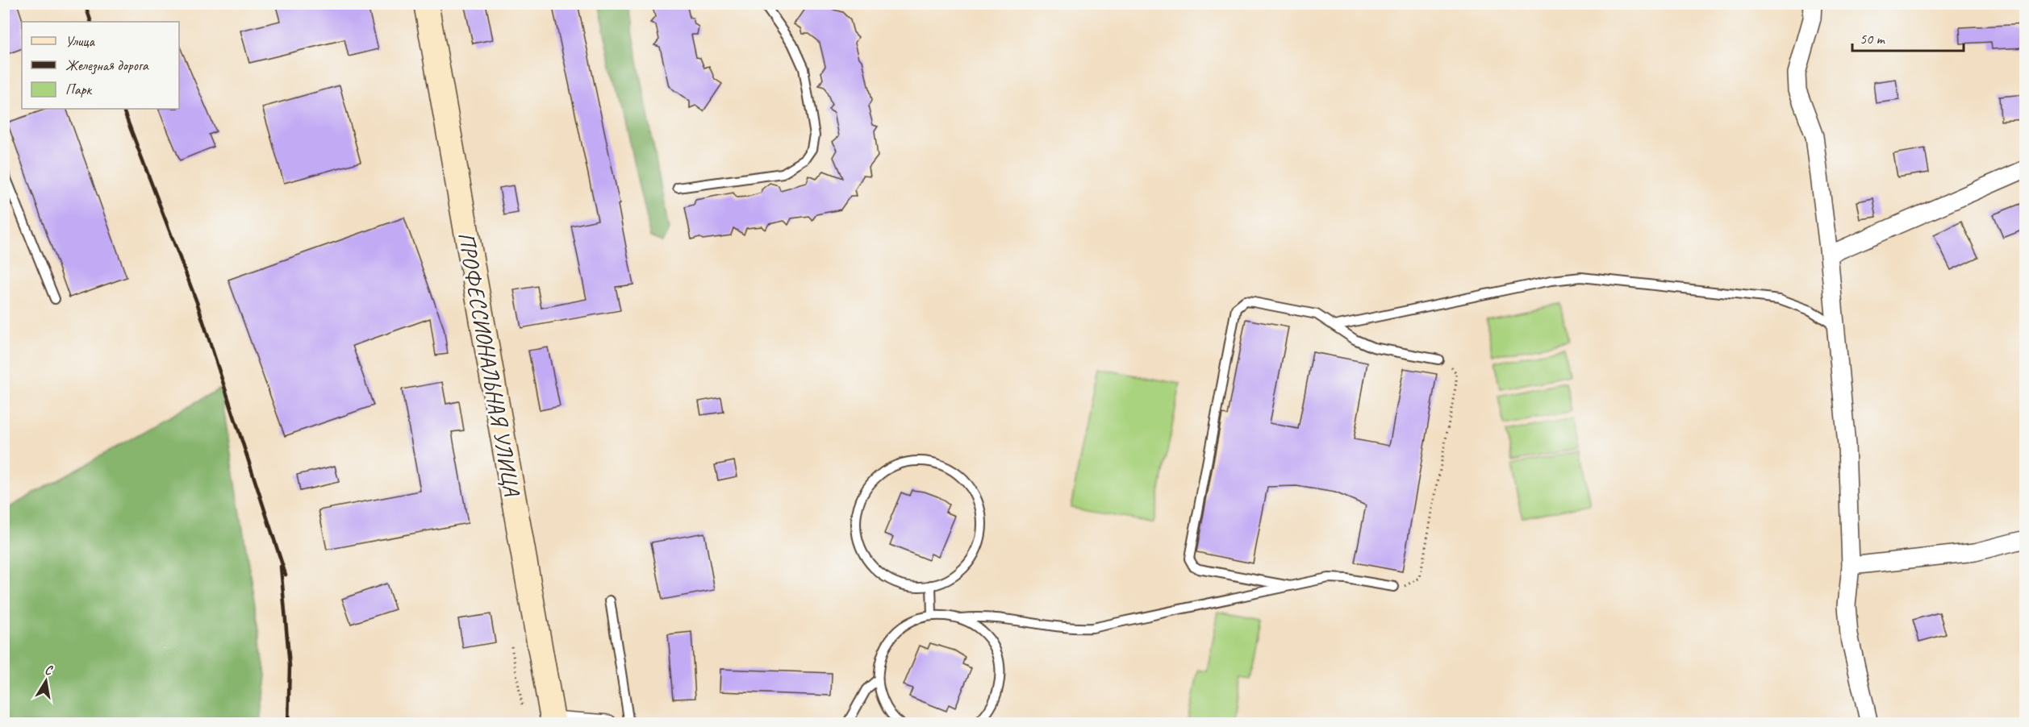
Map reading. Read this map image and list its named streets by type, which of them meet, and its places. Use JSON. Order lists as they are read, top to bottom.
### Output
{
  "streets": {
    "main road": ["ПРОФЕССИОНАЛЬНАЯ УЛИЦА"]
  },
  "legend": ["Улица", "Железная дорога", "Парк"],
  "scale_bar": "50 m",
  "north": "top"
}
